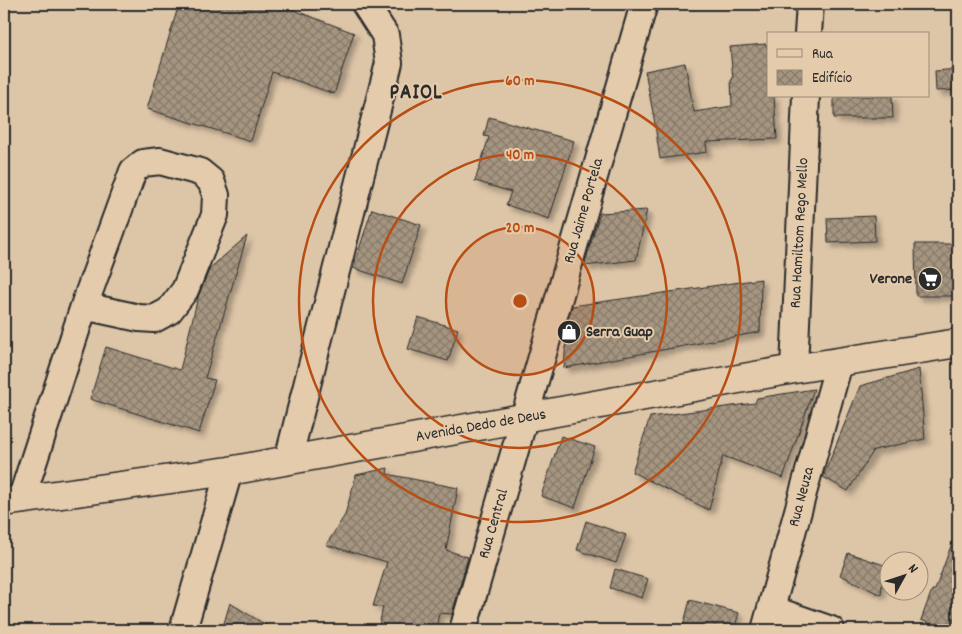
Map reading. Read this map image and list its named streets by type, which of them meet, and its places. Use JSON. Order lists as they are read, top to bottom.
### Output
{
  "streets": {
    "main road": ["Avenida Dedo de Deus"],
    "street": [
      "Rua Jaime Portela",
      "Rua Hamiltom Rego Mello",
      "Rua Neuza",
      "Rua Central"
    ]
  },
  "crossings": [
    ["Rua Jaime Portela", "Avenida Dedo de Deus"],
    ["Rua Jaime Portela", "Rua Central"],
    ["Rua Hamiltom Rego Mello", "Avenida Dedo de Deus"],
    ["Avenida Dedo de Deus", "Rua Neuza"],
    ["Avenida Dedo de Deus", "Rua Central"]
  ],
  "districts": ["PAIOL"],
  "places": {
    "supermarket": ["Verone"],
    "shop": ["Serra Guap"]
  },
  "legend": ["Rua", "Edifício"],
  "north": "top right",
  "rings": ["60 m", "40 m", "20 m"]
}
